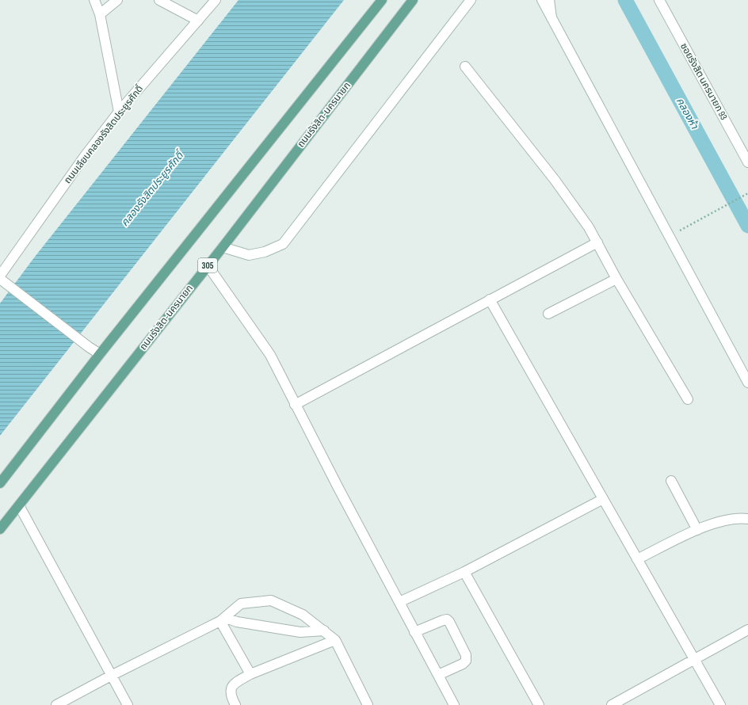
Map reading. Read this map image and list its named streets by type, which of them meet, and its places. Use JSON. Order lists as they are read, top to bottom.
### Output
{
  "streets": {
    "main road": ["ถนนรังสิต-นครนายก", "305"],
    "street": ["ซอยรังสิต นครนายก 93", "ถนนเลียบคลองรังสิตประยูรศักดิ์"]
  },
  "water": ["คลองห้า", "คลองรังสิตประยูรศักดิ์"]
}
